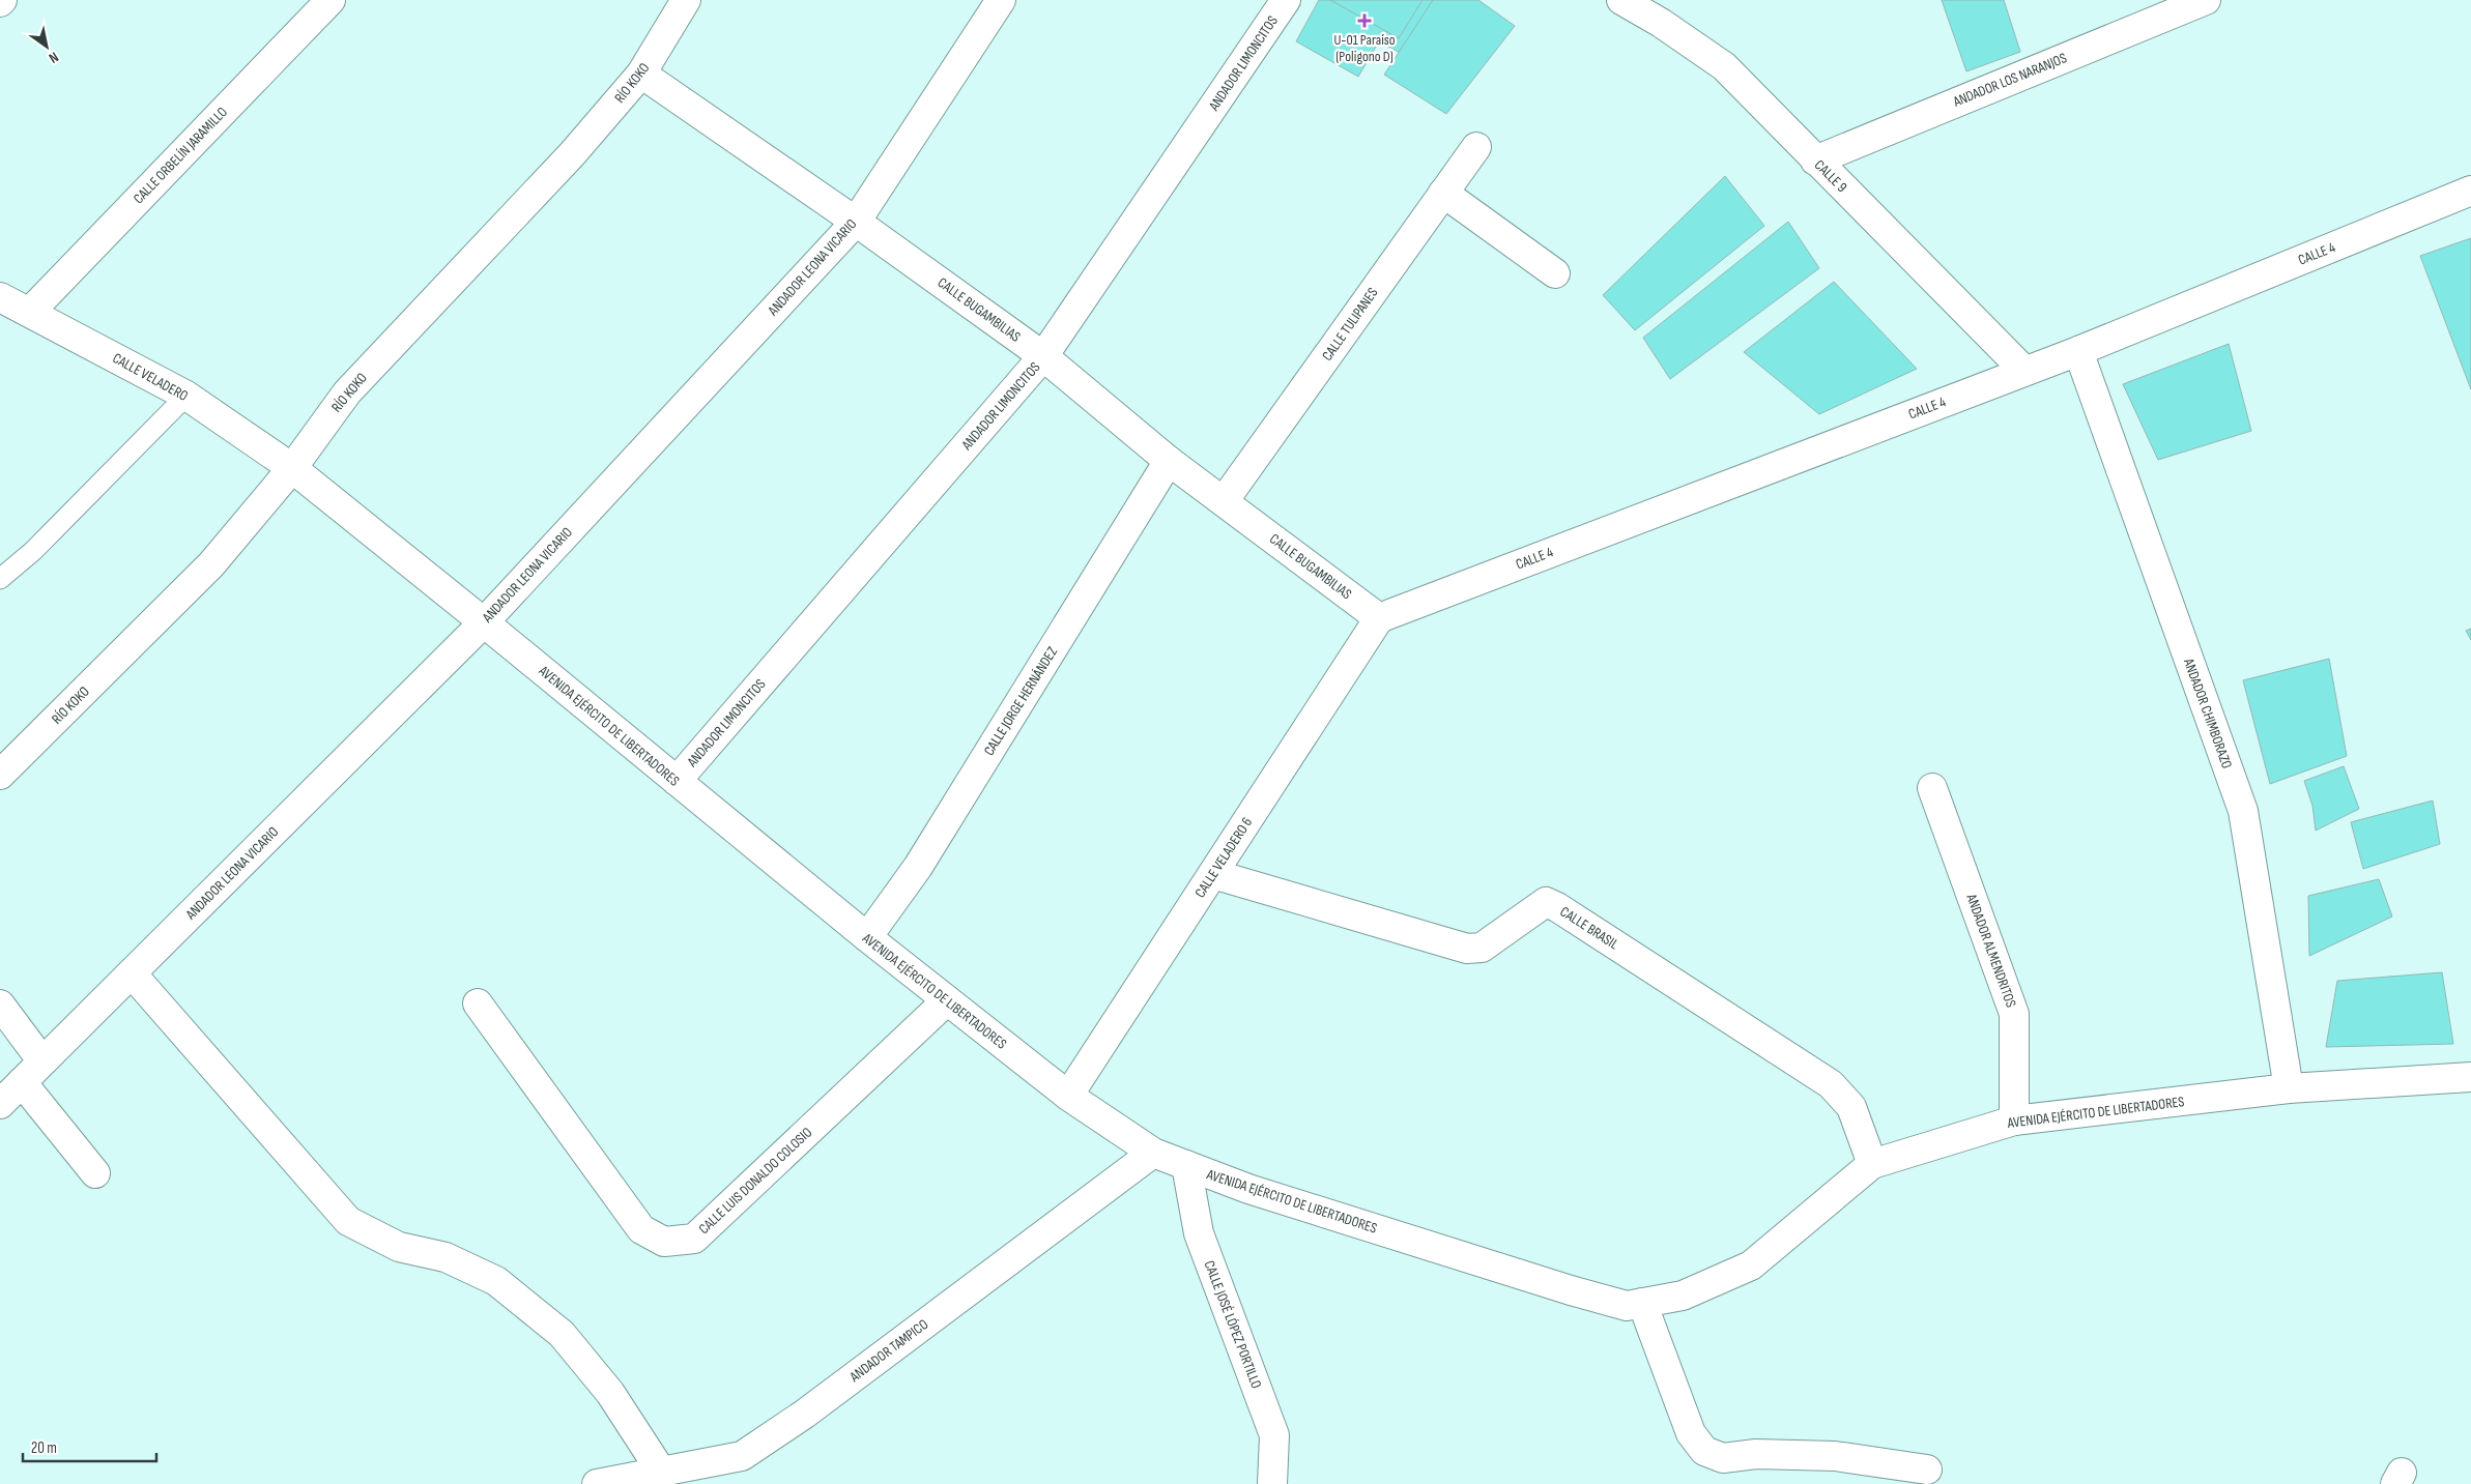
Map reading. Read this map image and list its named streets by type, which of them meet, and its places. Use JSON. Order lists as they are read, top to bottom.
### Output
{
  "streets": {
    "street": [
      "ANDADOR LIMONCITOS",
      "ANDADOR LOS NARANJOS",
      "RÍO KOKO",
      "CALLE ORBELÍN JARAMILLO",
      "CALLE 9",
      "CALLE 4",
      "ANDADOR LEONA VICARIO",
      "CALLE BUGAMBILIAS",
      "CALLE TULIPANES",
      "CALLE VELADERO",
      "CALLE JORGE HERNÁNDEZ",
      "ANDADOR CHIMBORAZO",
      "AVENIDA EJÉRCITO DE LIBERTADORES",
      "CALLE VELADERO 6",
      "CALLE BRASIL",
      "ANDADOR ALMENDRITOS",
      "CALLE LUIS DONALDO COLOSIO",
      "CALLE JOSÉ LÓPEZ PORTILLO",
      "ANDADOR TAMPICO"
    ]
  },
  "crossings": [
    ["ANDADOR LIMONCITOS", "CALLE BUGAMBILIAS"],
    ["ANDADOR LIMONCITOS", "AVENIDA EJÉRCITO DE LIBERTADORES"],
    ["ANDADOR LOS NARANJOS", "CALLE 9"],
    ["RÍO KOKO", "CALLE BUGAMBILIAS"],
    ["RÍO KOKO", "CALLE VELADERO"],
    ["RÍO KOKO", "AVENIDA EJÉRCITO DE LIBERTADORES"],
    ["CALLE ORBELÍN JARAMILLO", "CALLE VELADERO"],
    ["CALLE 9", "CALLE 4"],
    ["CALLE 4", "CALLE BUGAMBILIAS"],
    ["CALLE 4", "ANDADOR CHIMBORAZO"],
    ["CALLE 4", "CALLE VELADERO 6"],
    ["ANDADOR LEONA VICARIO", "CALLE BUGAMBILIAS"],
    ["ANDADOR LEONA VICARIO", "AVENIDA EJÉRCITO DE LIBERTADORES"],
    ["CALLE BUGAMBILIAS", "CALLE TULIPANES"],
    ["CALLE BUGAMBILIAS", "CALLE JORGE HERNÁNDEZ"],
    ["CALLE BUGAMBILIAS", "CALLE VELADERO 6"],
    ["CALLE VELADERO", "AVENIDA EJÉRCITO DE LIBERTADORES"],
    ["CALLE JORGE HERNÁNDEZ", "AVENIDA EJÉRCITO DE LIBERTADORES"],
    ["ANDADOR CHIMBORAZO", "AVENIDA EJÉRCITO DE LIBERTADORES"],
    ["AVENIDA EJÉRCITO DE LIBERTADORES", "CALLE VELADERO 6"],
    ["AVENIDA EJÉRCITO DE LIBERTADORES", "CALLE BRASIL"],
    ["AVENIDA EJÉRCITO DE LIBERTADORES", "ANDADOR ALMENDRITOS"],
    ["AVENIDA EJÉRCITO DE LIBERTADORES", "CALLE LUIS DONALDO COLOSIO"],
    ["AVENIDA EJÉRCITO DE LIBERTADORES", "CALLE JOSÉ LÓPEZ PORTILLO"],
    ["AVENIDA EJÉRCITO DE LIBERTADORES", "ANDADOR TAMPICO"],
    ["CALLE VELADERO 6", "CALLE BRASIL"]
  ],
  "places": {
    "health": ["U-01 Paraíso (Poligono D)"]
  },
  "scale_bar": "20 m",
  "north": "bottom right"
}
